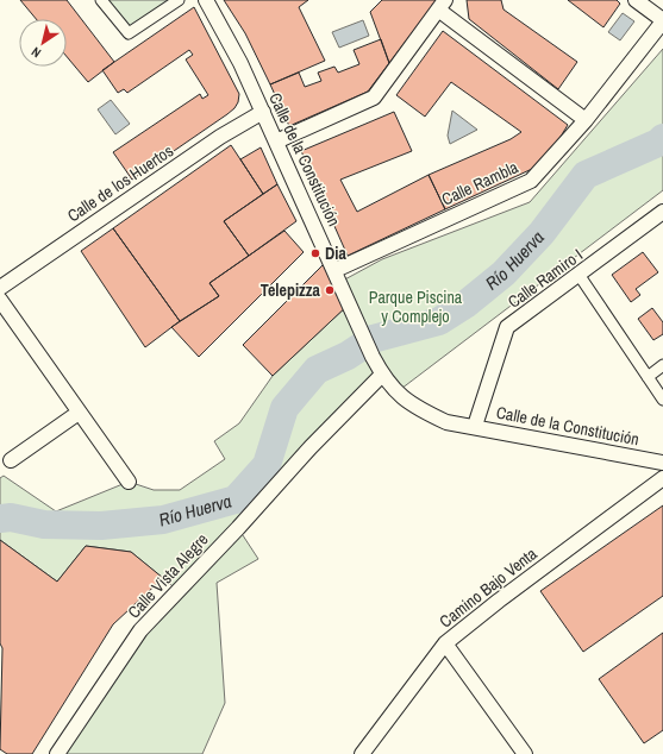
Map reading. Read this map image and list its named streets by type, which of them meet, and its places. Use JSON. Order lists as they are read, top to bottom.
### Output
{
  "streets": {
    "street": [
      "Calle de la Constitución",
      "Calle de los Huertos",
      "Calle Rambla",
      "Calle Ramiro I",
      "Calle Vista Alegre",
      "Camino Bajo Venta"
    ]
  },
  "crossings": [
    ["Calle de la Constitución", "Calle de los Huertos"],
    ["Calle de la Constitución", "Calle Rambla"],
    ["Calle de la Constitución", "Calle Ramiro I"],
    ["Calle de la Constitución", "Calle Vista Alegre"]
  ],
  "water": ["Río Huerva"],
  "parks": ["Parque Piscina y Complejo"],
  "places": ["Dia", "Telepizza"],
  "north": "bottom left"
}
